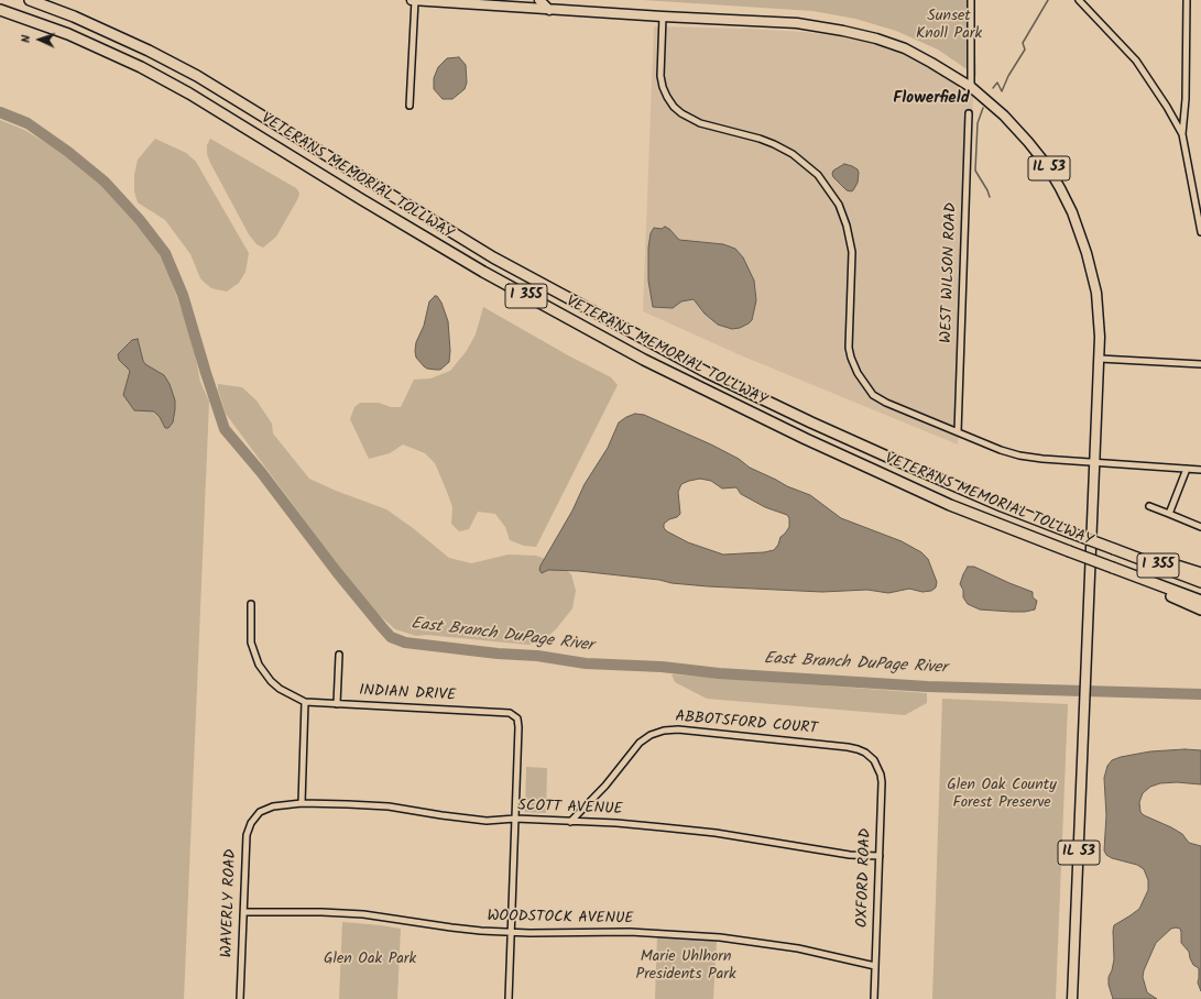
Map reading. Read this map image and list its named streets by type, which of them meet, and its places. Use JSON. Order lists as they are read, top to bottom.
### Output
{
  "streets": {
    "highway": ["VETERANS MEMORIAL TOLLWAY", "I 355"],
    "main road": ["IL 53"],
    "street": [
      "WEST WILSON ROAD",
      "INDIAN DRIVE",
      "ABBOTSFORD COURT",
      "SCOTT AVENUE",
      "OXFORD ROAD",
      "WAVERLY ROAD",
      "WOODSTOCK AVENUE"
    ]
  },
  "crossings": [
    ["INDIAN DRIVE", "SCOTT AVENUE"],
    ["ABBOTSFORD COURT", "SCOTT AVENUE"],
    ["ABBOTSFORD COURT", "OXFORD ROAD"],
    ["SCOTT AVENUE", "OXFORD ROAD"],
    ["SCOTT AVENUE", "WAVERLY ROAD"],
    ["OXFORD ROAD", "WOODSTOCK AVENUE"],
    ["WAVERLY ROAD", "WOODSTOCK AVENUE"]
  ],
  "districts": ["Flowerfield"],
  "water": ["East Branch DuPage River"],
  "parks": [
    "Sunset Knoll Park",
    "Glen Oak County Forest Preserve",
    "Marie Uhlhorn Presidents Park",
    "Glen Oak Park"
  ],
  "north": "left"
}
